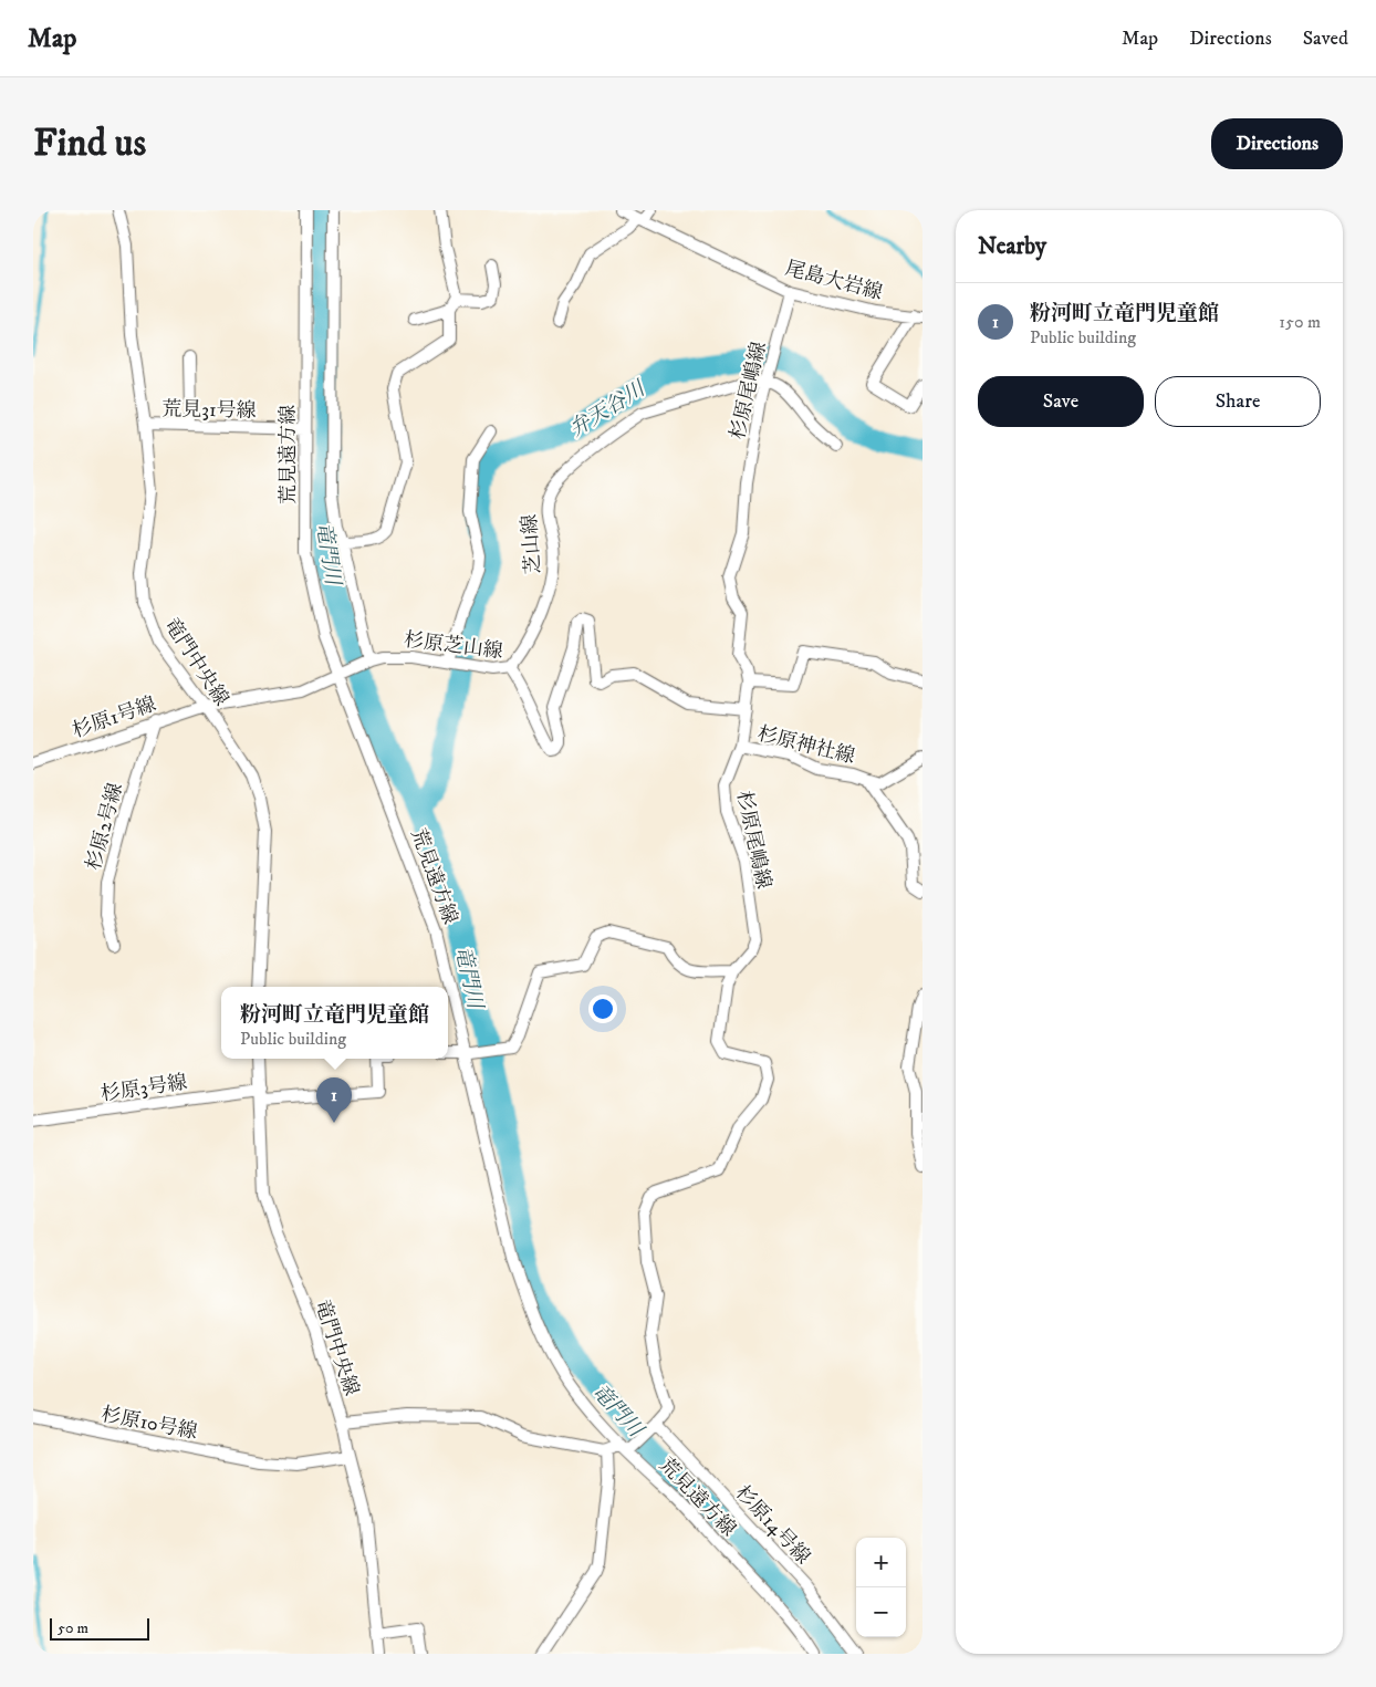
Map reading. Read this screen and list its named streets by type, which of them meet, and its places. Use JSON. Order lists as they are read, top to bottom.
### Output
{
  "streets": {
    "street": [
      "尾島大岩線",
      "杉原尾嶋線",
      "荒見31号線",
      "荒見遠方線",
      "芝山線",
      "杉原芝山線",
      "竜門中央線",
      "杉原1号線",
      "杉原神社線",
      "杉原2号線",
      "杉原3号線",
      "杉原10号線",
      "杉原14号線"
    ]
  },
  "crossings": [
    ["尾島大岩線", "杉原尾嶋線"],
    ["杉原尾嶋線", "荒見遠方線"],
    ["杉原尾嶋線", "芝山線"],
    ["杉原尾嶋線", "杉原芝山線"],
    ["杉原尾嶋線", "杉原神社線"],
    ["杉原尾嶋線", "杉原14号線"],
    ["荒見31号線", "荒見遠方線"],
    ["荒見31号線", "竜門中央線"],
    ["荒見遠方線", "杉原芝山線"],
    ["芝山線", "杉原芝山線"],
    ["杉原芝山線", "竜門中央線"],
    ["杉原芝山線", "杉原1号線"],
    ["竜門中央線", "杉原1号線"],
    ["竜門中央線", "杉原3号線"],
    ["竜門中央線", "杉原10号線"],
    ["杉原1号線", "杉原2号線"]
  ],
  "water": ["弁天谷川", "竜門川"],
  "scale_bar": "50 m",
  "page": {
    "header": "Map",
    "nav": ["Map", "Directions", "Saved"],
    "buttons": [
      "Directions",
      ["Save", "Share"]
    ],
    "title": "Find us",
    "heading": "Nearby",
    "list": [
      {
        "mark": "1",
        "name": "粉河町立竜門児童館",
        "note": "Public building",
        "value": "150 m"
      }
    ],
    "popup": ["粉河町立竜門児童館", "Public building"],
    "pins": "1",
    "map_buttons": ["+", "−"],
    "scale": "50 m"
  }
}
